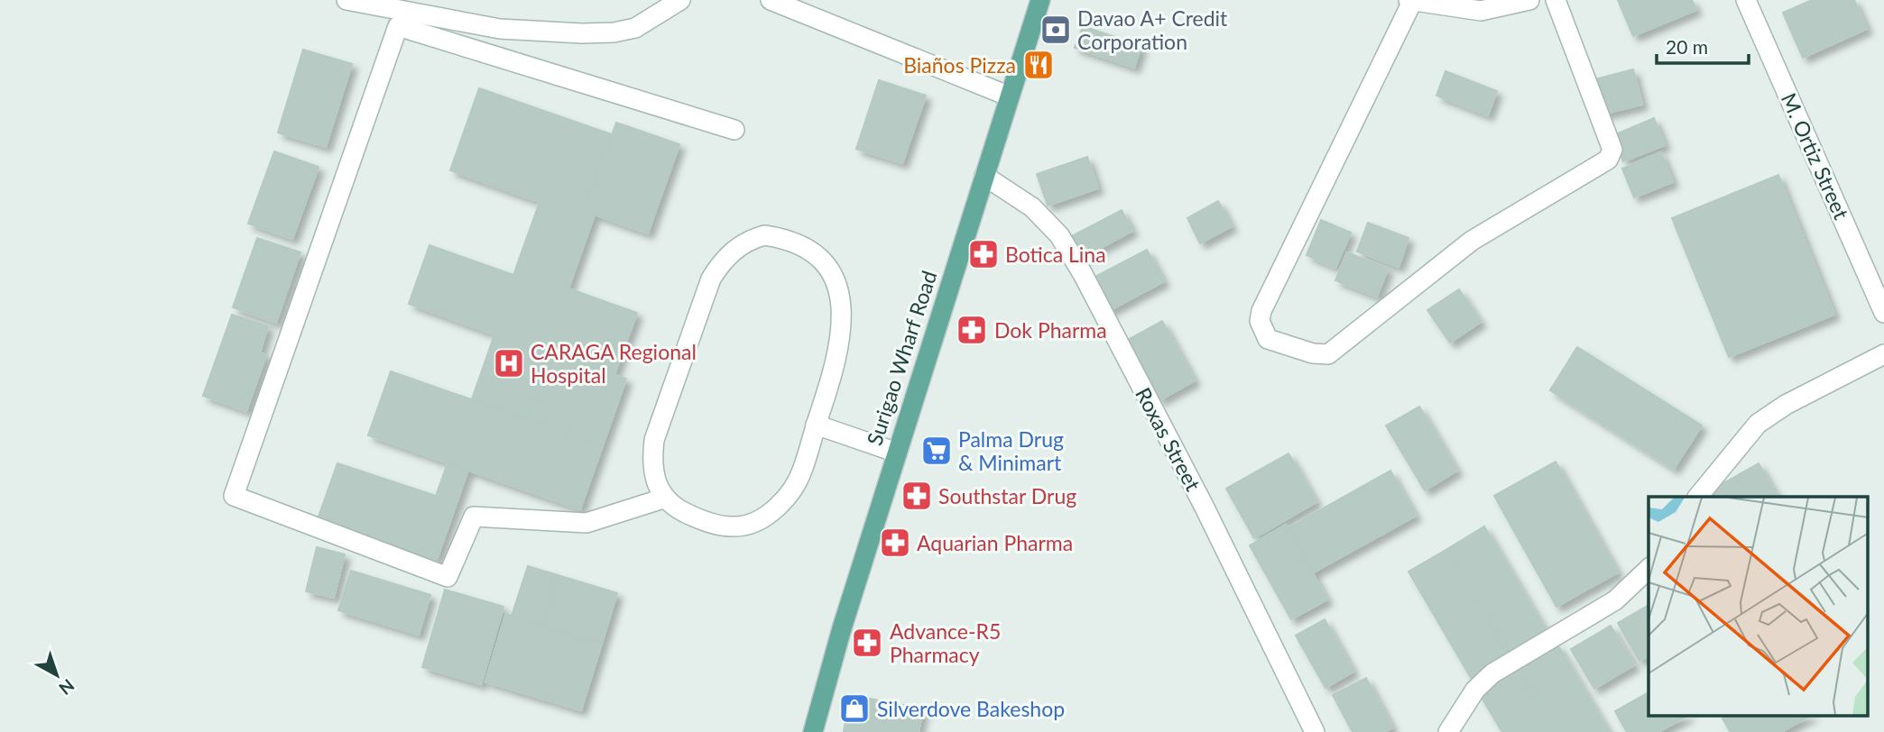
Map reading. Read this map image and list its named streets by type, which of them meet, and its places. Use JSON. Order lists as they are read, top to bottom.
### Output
{
  "streets": {
    "main road": ["Surigao Wharf Road"],
    "street": ["M. Ortiz Street", "Roxas Street"]
  },
  "crossings": [
    ["Surigao Wharf Road", "Roxas Street"]
  ],
  "places": {
    "bank": ["Davao A+ Credit Corporation"],
    "restaurant": ["Biaños Pizza"],
    "pharmacy": [
      "Botica Lina",
      "Dok Pharma",
      "Southstar Drug",
      "Aquarian Pharma",
      "Advance-R5 Pharmacy"
    ],
    "hospital": ["CARAGA Regional Hospital"],
    "supermarket": ["Palma Drug & Minimart"],
    "shop": ["Silverdove Bakeshop"]
  },
  "scale_bar": "20 m",
  "north": "bottom right"
}
